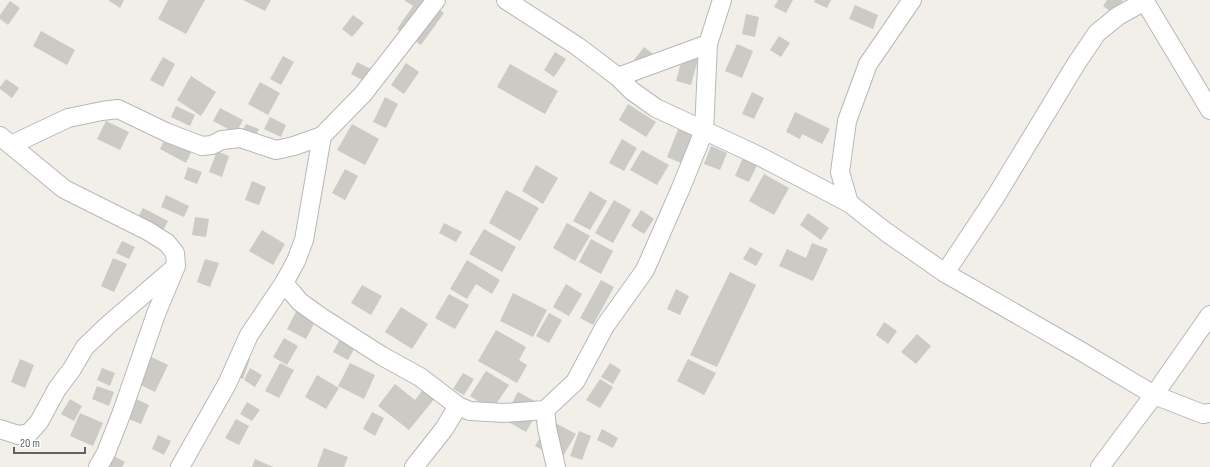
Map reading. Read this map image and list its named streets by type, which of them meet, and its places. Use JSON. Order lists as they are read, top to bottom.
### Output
{
  "scale_bar": "20 m"
}
